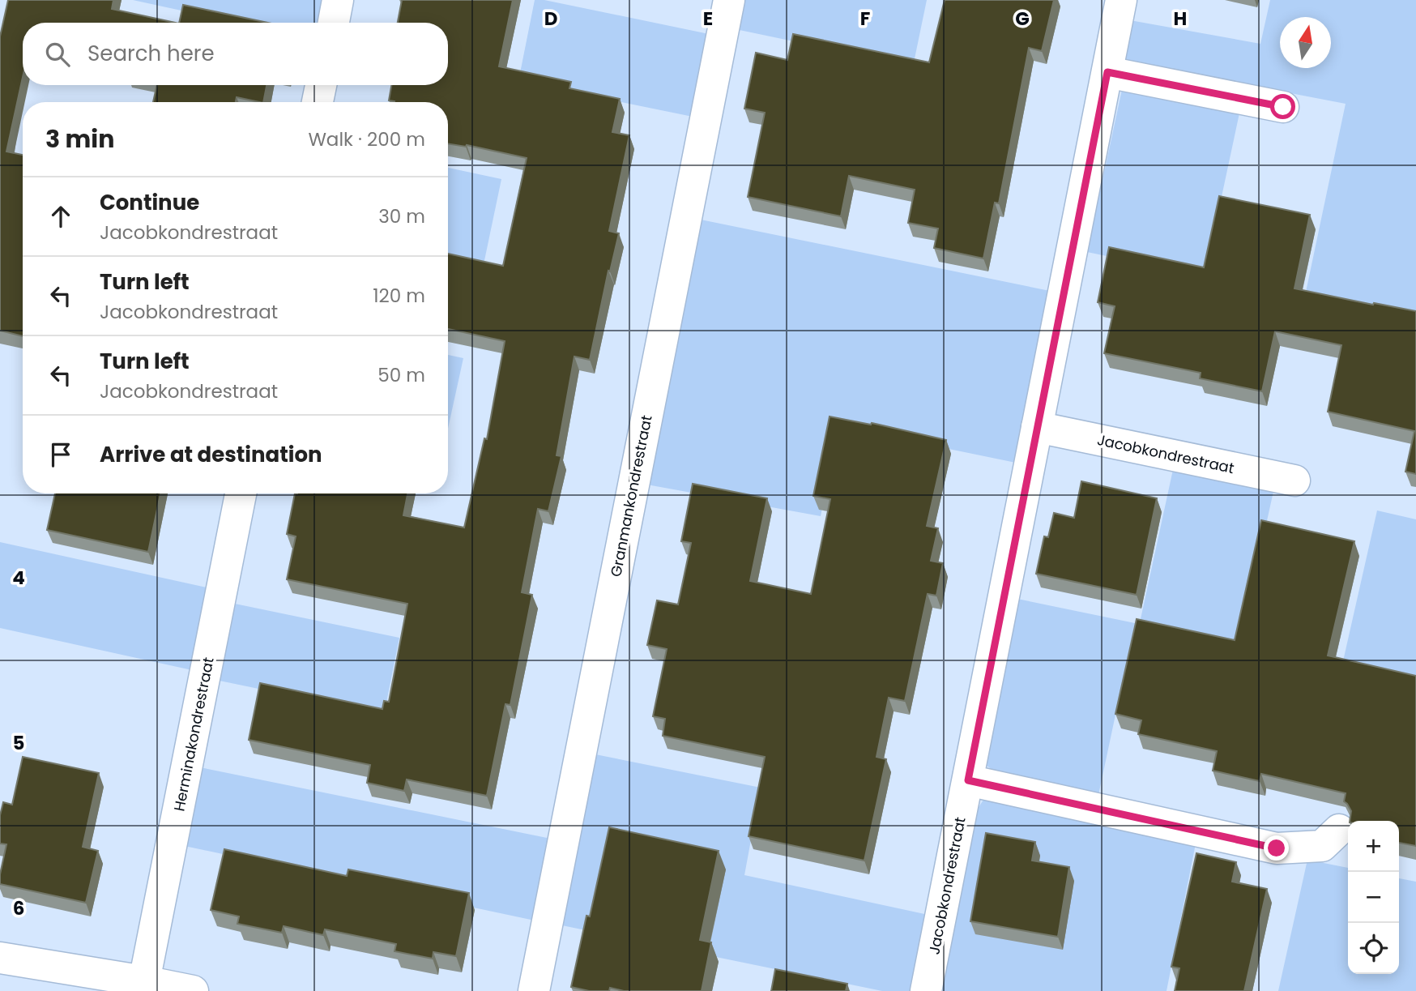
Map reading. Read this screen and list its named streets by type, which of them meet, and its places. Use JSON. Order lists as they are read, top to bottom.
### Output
{
  "streets": {
    "street": ["Jacobkondrestraat", "Granmankondrestraat", "Herminakondrestraat"]
  },
  "north": "top",
  "page": {
    "search": "Search here",
    "heading": ["3 min", "Walk · 200 m"],
    "list": [
      ["Continue", "Jacobkondrestraat", "30 m"],
      ["Turn left", "Jacobkondrestraat", "120 m"],
      ["Turn left", "Jacobkondrestraat", "50 m"],
      "Arrive at destination"
    ],
    "map_buttons": ["+", "−"]
  },
  "grid": {
    "columns": [
      "D",
      "E",
      "F",
      "G",
      "H"
    ],
    "rows": ["4", "5", "6"]
  }
}
